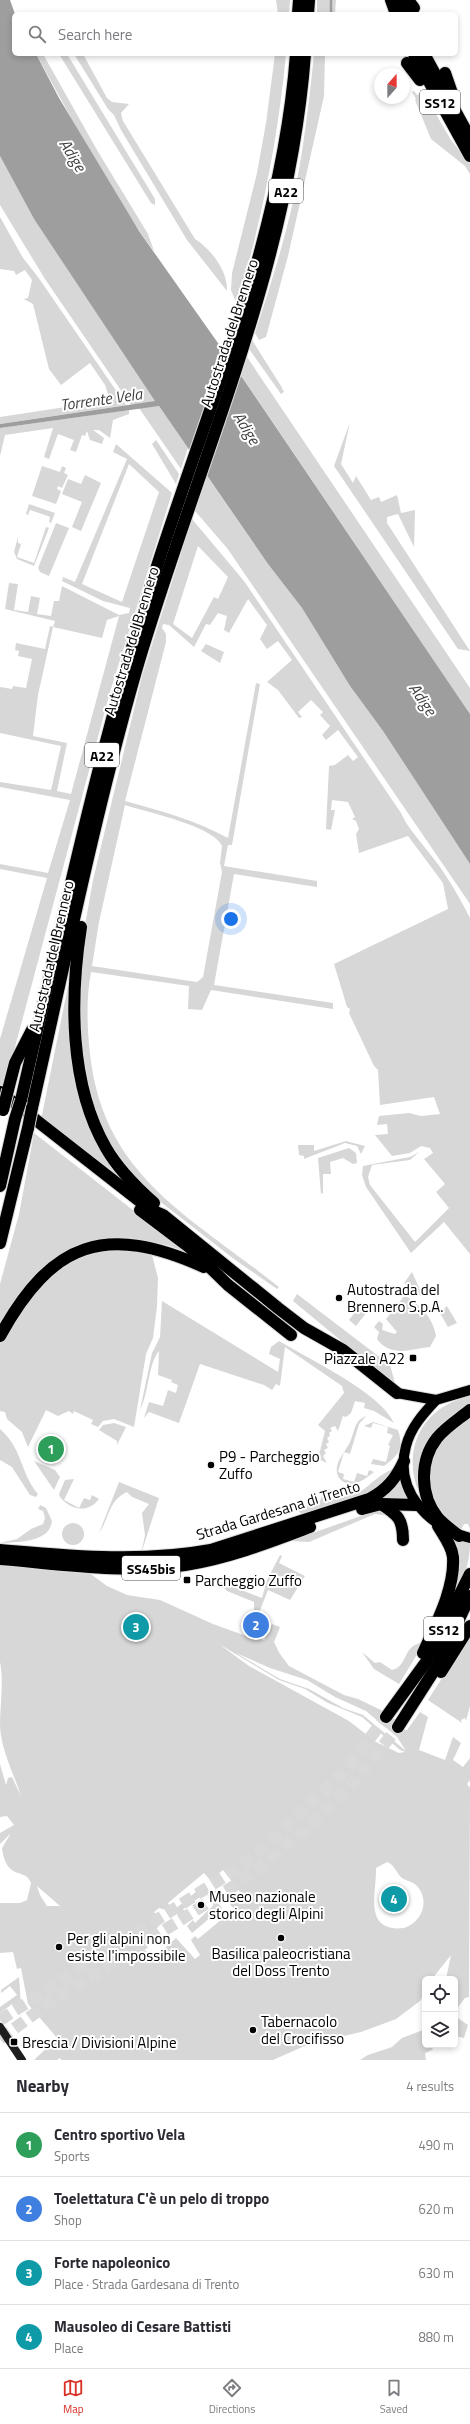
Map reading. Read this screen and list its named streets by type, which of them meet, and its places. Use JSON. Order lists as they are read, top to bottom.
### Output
{
  "streets": {
    "highway": [
      "SS12",
      "A22",
      "Autostrada del Brennero",
      "Strada Gardesana di Trento",
      "SS45bis"
    ]
  },
  "water": ["Adige", "Torrente Vela"],
  "places": {
    "other": [
      "Autostrada del Brennero S.p.A.",
      "P9 - Parcheggio Zuffo",
      "Museo nazionale storico degli Alpini",
      "Basilica paleocristiana del Doss Trento",
      "Per gli alpini non esiste l'impossibile",
      "Tabernacolo del Crocifisso"
    ],
    "transit": ["Piazzale A22", "Parcheggio Zuffo", "Brescia / Divisioni Alpine"]
  },
  "north": "top",
  "page": {
    "search": "Search here",
    "pins": [
      "1",
      "2",
      "3",
      "4"
    ],
    "heading": ["Nearby", "4 results"],
    "list": [
      {
        "mark": "1",
        "name": "Centro sportivo Vela",
        "note": "Sports",
        "value": "490 m"
      },
      {
        "mark": "2",
        "name": "Toelettatura C'è un pelo di troppo",
        "note": "Shop",
        "value": "620 m"
      },
      {
        "mark": "3",
        "name": "Forte napoleonico",
        "note": "Place · Strada Gardesana di Trento",
        "value": "630 m"
      },
      {
        "mark": "4",
        "name": "Mausoleo di Cesare Battisti",
        "note": "Place",
        "value": "880 m"
      }
    ],
    "nav": ["Map", "Directions", "Saved"]
  }
}
